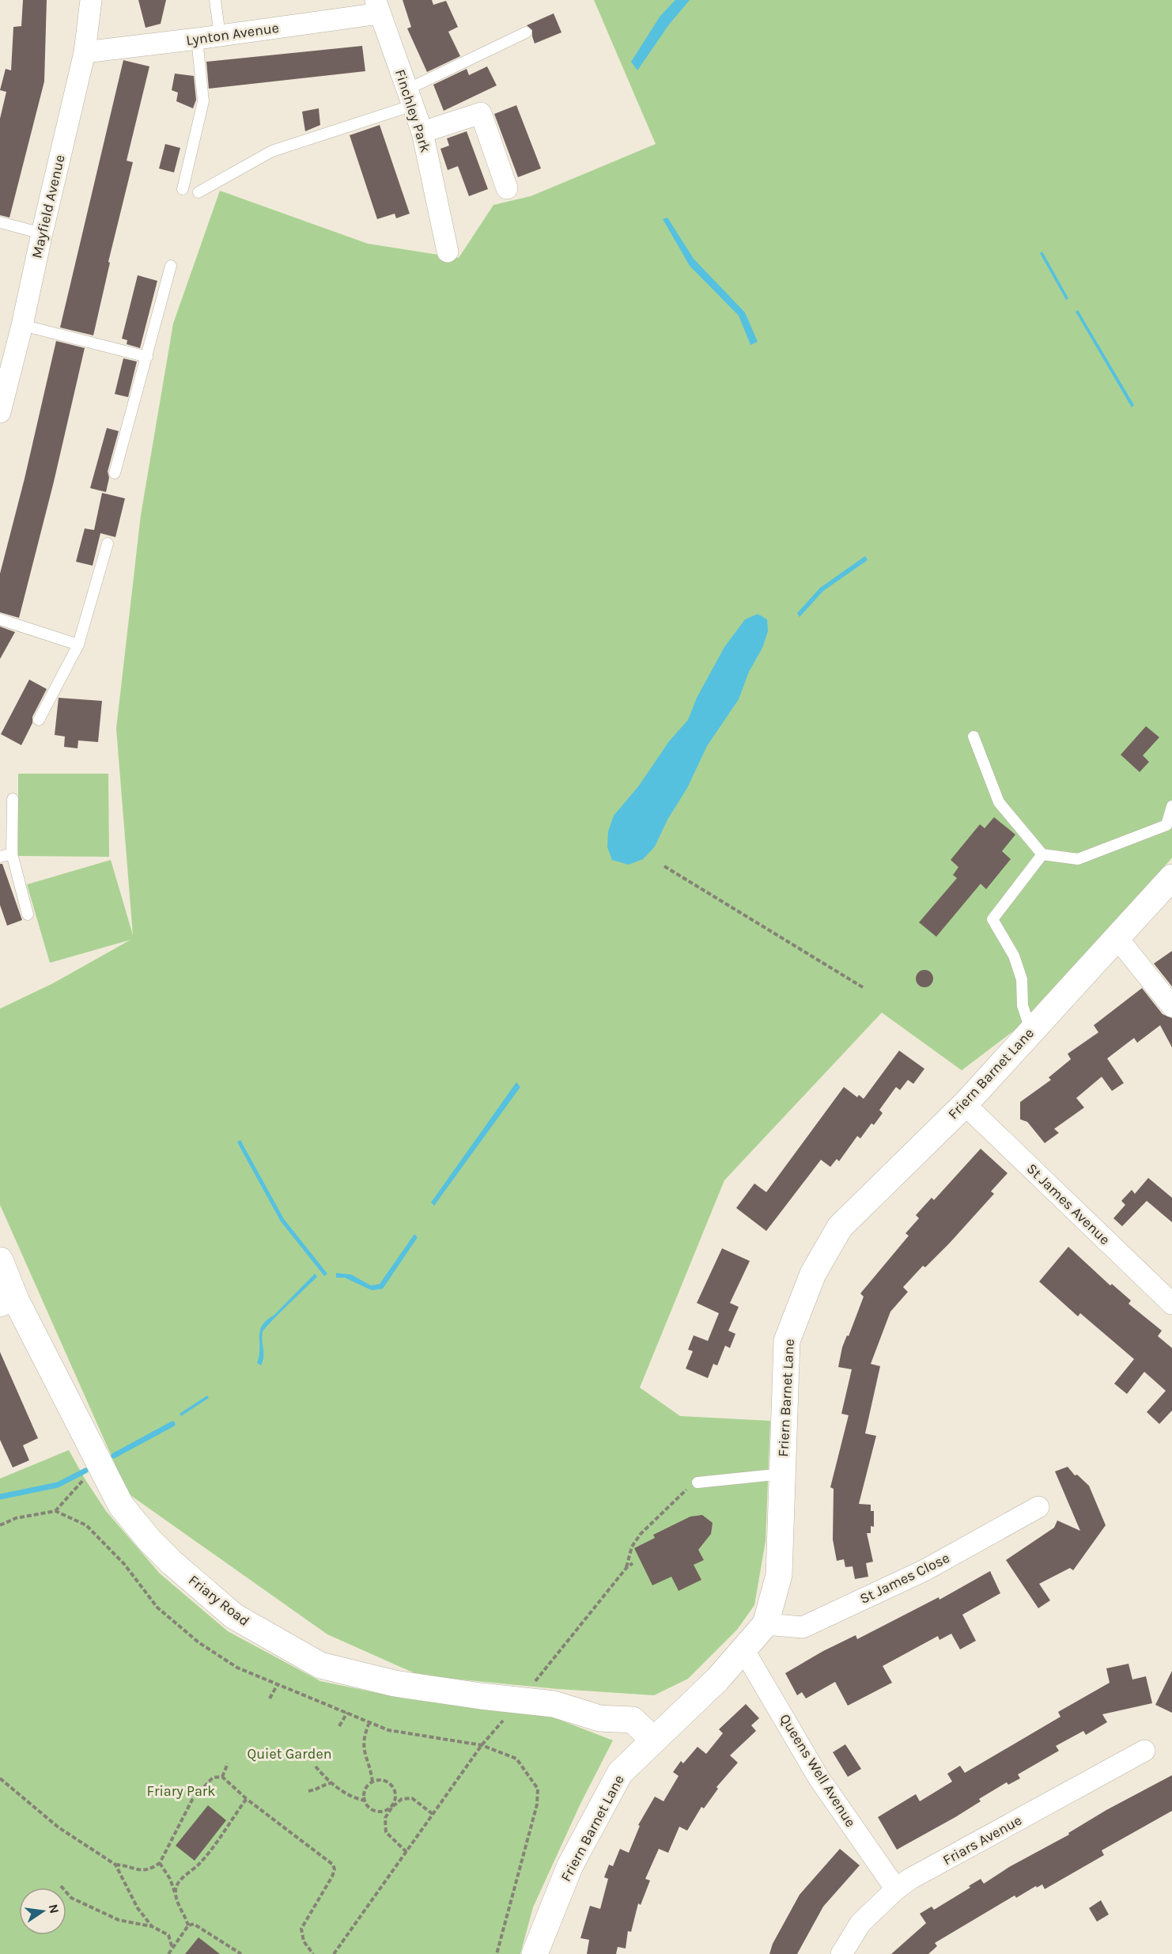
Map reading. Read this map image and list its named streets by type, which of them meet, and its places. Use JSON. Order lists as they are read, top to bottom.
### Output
{
  "streets": {
    "main road": ["Friern Barnet Lane", "Friary Road"],
    "street": [
      "Lynton Avenue",
      "Finchley Park",
      "Mayfield Avenue",
      "St James Avenue",
      "St James Close",
      "Queens Well Avenue",
      "Friars Avenue"
    ]
  },
  "crossings": [
    ["Lynton Avenue", "Finchley Park"],
    ["Lynton Avenue", "Mayfield Avenue"],
    ["Friern Barnet Lane", "St James Avenue"],
    ["Friern Barnet Lane", "St James Close"],
    ["Friern Barnet Lane", "Friary Road"],
    ["Friern Barnet Lane", "Queens Well Avenue"],
    ["Queens Well Avenue", "Friars Avenue"]
  ],
  "parks": ["Quiet Garden", "Friary Park"],
  "north": "right"
}
